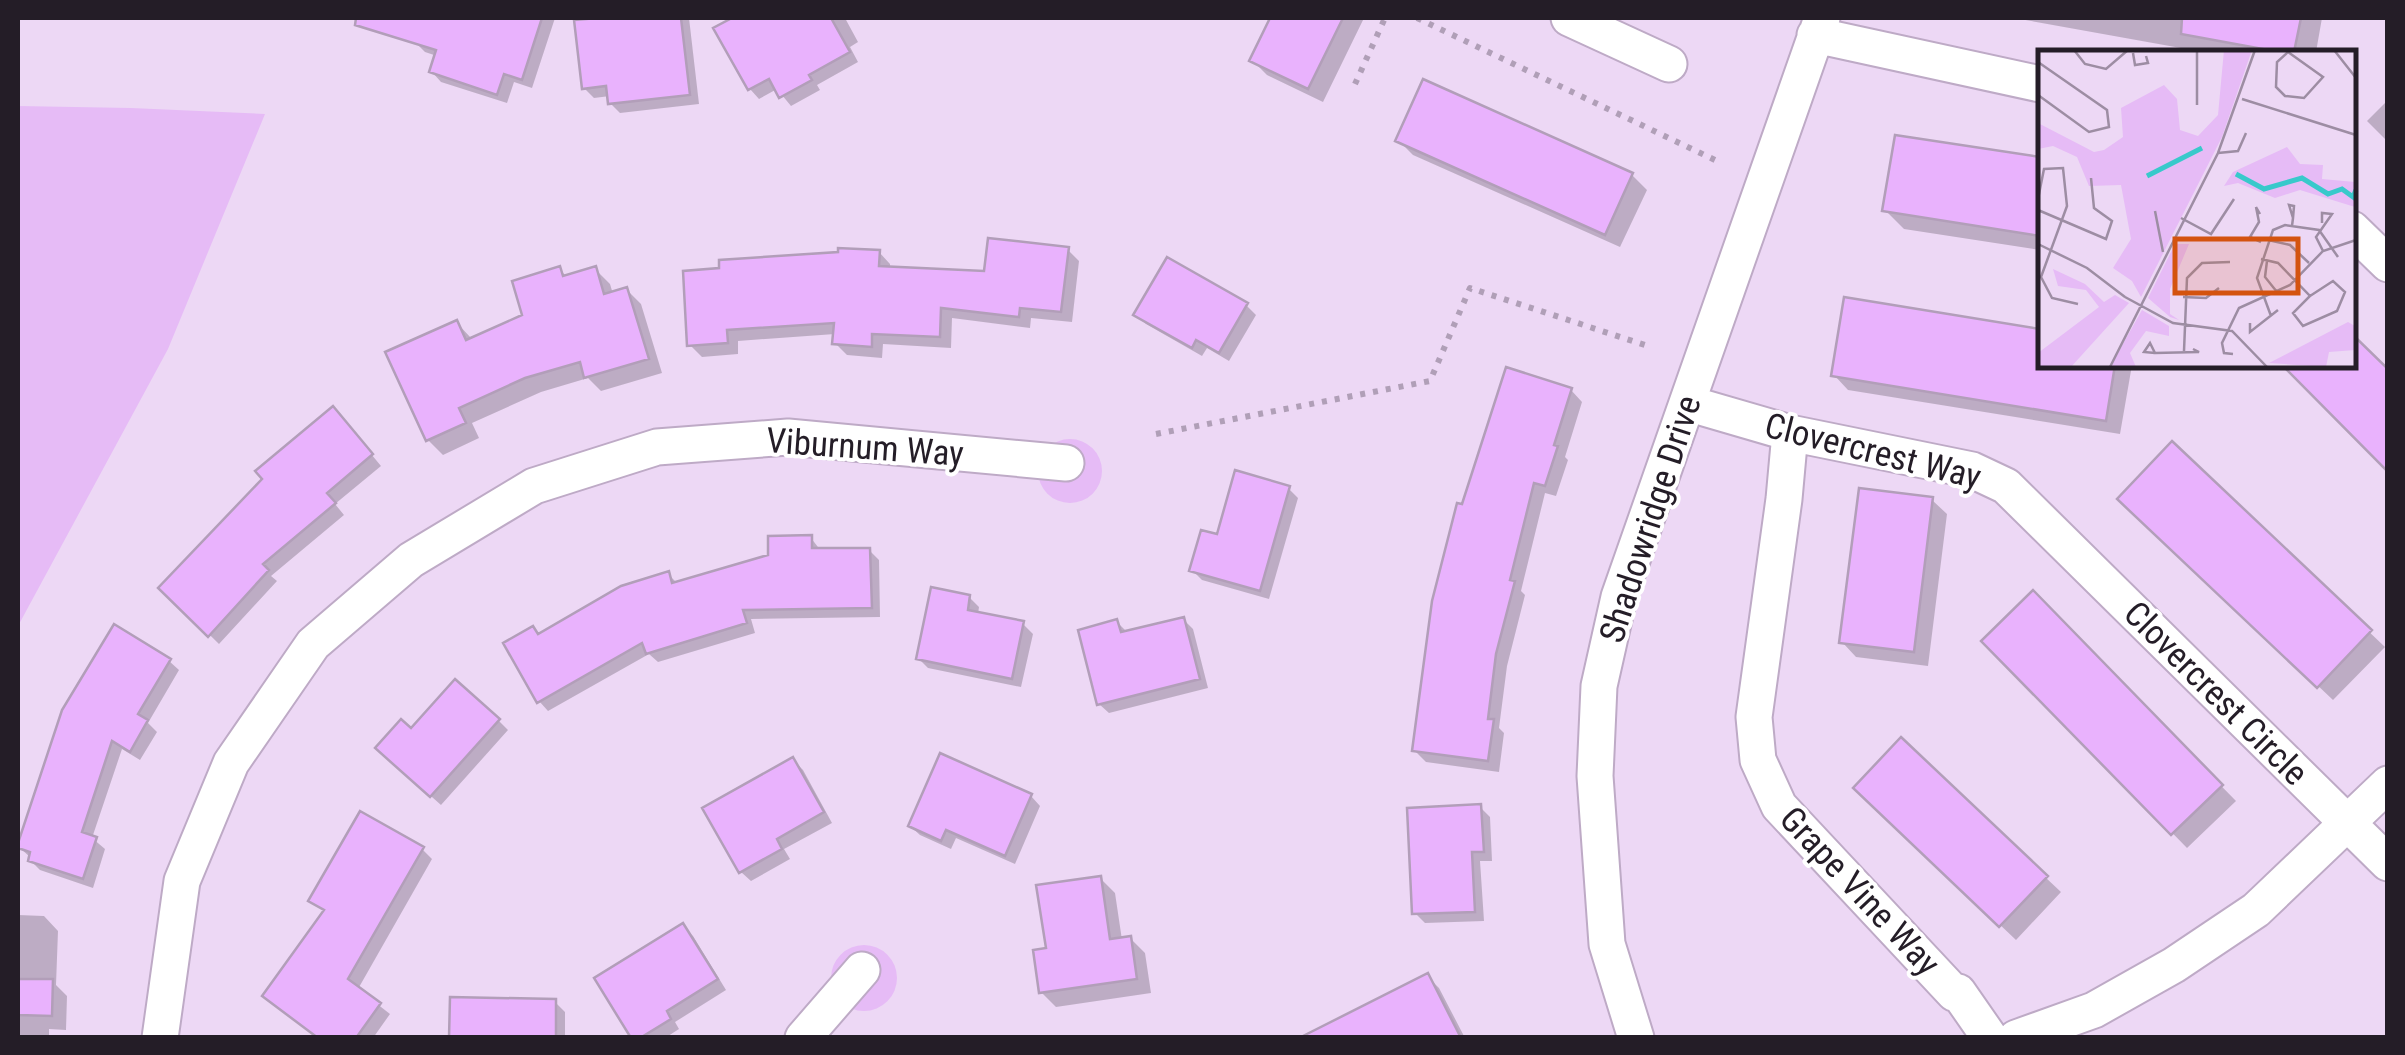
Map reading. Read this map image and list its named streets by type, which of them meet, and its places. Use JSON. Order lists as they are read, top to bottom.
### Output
{
  "streets": {
    "street": [
      "Viburnum Way",
      "Clovercrest Way",
      "Shadowridge Drive",
      "Clovercrest Circle",
      "Grape Vine Way"
    ]
  },
  "crossings": [
    ["Clovercrest Way", "Shadowridge Drive"],
    ["Clovercrest Way", "Clovercrest Circle"],
    ["Clovercrest Way", "Grape Vine Way"]
  ]
}
